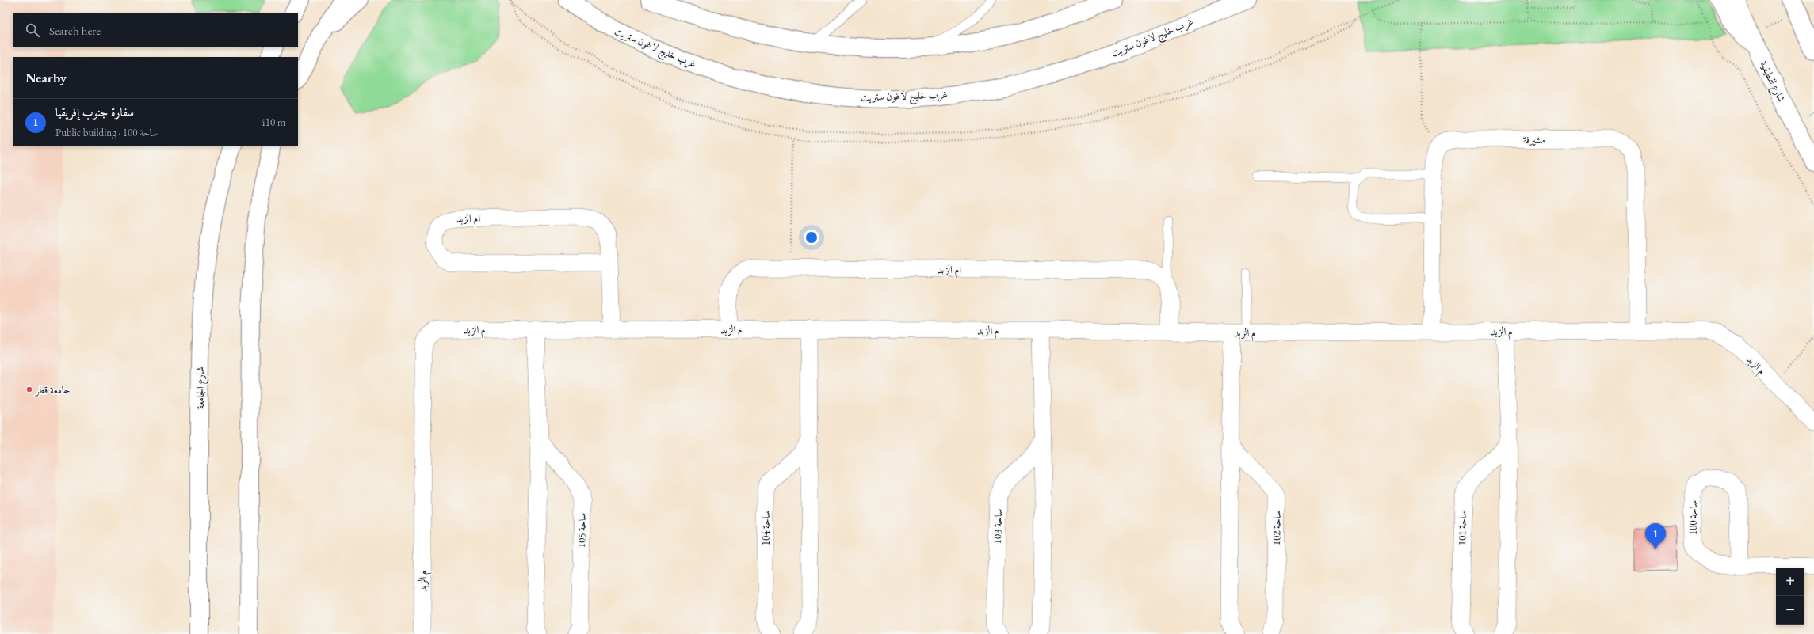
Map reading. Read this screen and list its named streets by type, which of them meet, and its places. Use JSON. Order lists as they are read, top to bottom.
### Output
{
  "streets": {
    "street": [
      "غرب خليج لاغون ستريت",
      "شارع لقطيفية",
      "مشيرفة",
      "ام الزبد",
      "م الزبد",
      "شارع الجامعة",
      "ساحة 100",
      "ساحة 103",
      "ساحة 104",
      "ساحة 102",
      "ساحة 101",
      "ساحة 105"
    ]
  },
  "crossings": [
    ["مشيرفة", "م الزبد"],
    ["ام الزبد", "م الزبد"],
    ["م الزبد", "ساحة 103"],
    ["م الزبد", "ساحة 104"],
    ["م الزبد", "ساحة 102"]
  ],
  "places": ["جامعة قطر"],
  "page": {
    "search": "Search here",
    "heading": "Nearby",
    "list": [
      {
        "mark": "1",
        "name": "سفارة جنوب إفريقيا",
        "note": "Public building · ساحة 100",
        "value": "410 m"
      }
    ],
    "pins": "1",
    "map_buttons": ["+", "−"]
  }
}
